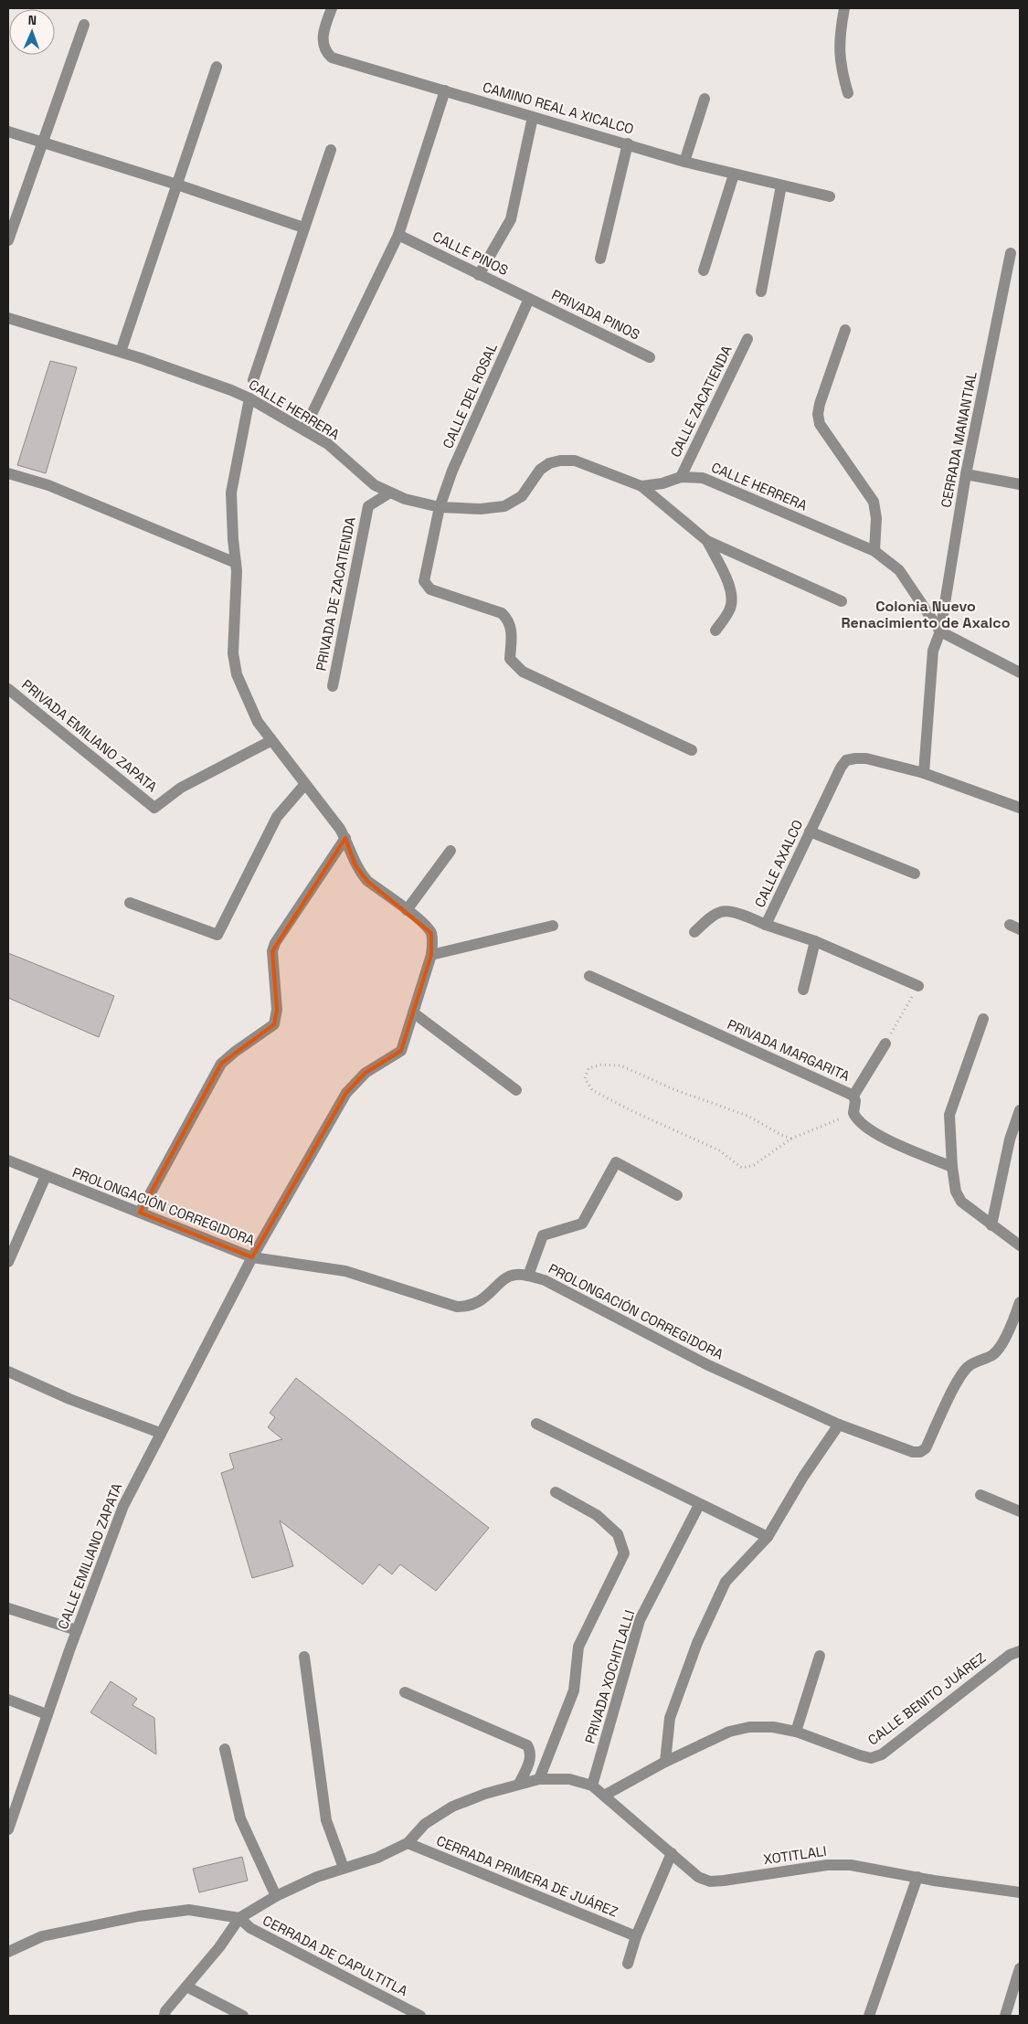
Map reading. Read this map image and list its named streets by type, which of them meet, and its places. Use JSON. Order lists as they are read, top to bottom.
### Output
{
  "streets": {
    "street": [
      "CAMINO REAL A XICALCO",
      "CALLE PINOS",
      "PRIVADA PINOS",
      "CALLE DEL ROSAL",
      "CALLE ZACATIENDA",
      "CALLE HERRERA",
      "CERRADA MANANTIAL",
      "PRIVADA DE ZACATIENDA",
      "PRIVADA EMILIANO ZAPATA",
      "CALLE AXALCO",
      "PRIVADA MARGARITA",
      "PROLONGACIÓN CORREGIDORA",
      "CALLE EMILIANO ZAPATA",
      "PRIVADA XOCHITLALLI",
      "CALLE BENITO JUÁREZ",
      "XOTITLALI",
      "CERRADA PRIMERA DE JUÁREZ",
      "CERRADA DE CAPULTITLA"
    ]
  },
  "crossings": [
    ["CALLE PINOS", "PRIVADA PINOS"],
    ["CALLE PINOS", "CALLE DEL ROSAL"],
    ["PRIVADA PINOS", "CALLE DEL ROSAL"],
    ["CALLE DEL ROSAL", "CALLE HERRERA"],
    ["CALLE ZACATIENDA", "CALLE HERRERA"],
    ["CALLE HERRERA", "CERRADA MANANTIAL"],
    ["CALLE HERRERA", "PRIVADA DE ZACATIENDA"],
    ["CERRADA MANANTIAL", "CALLE AXALCO"],
    ["PROLONGACIÓN CORREGIDORA", "CALLE EMILIANO ZAPATA"],
    ["CALLE BENITO JUÁREZ", "XOTITLALI"]
  ],
  "districts": ["Colonia Nuevo Renacimiento de Axalco"],
  "north": "top"
}
